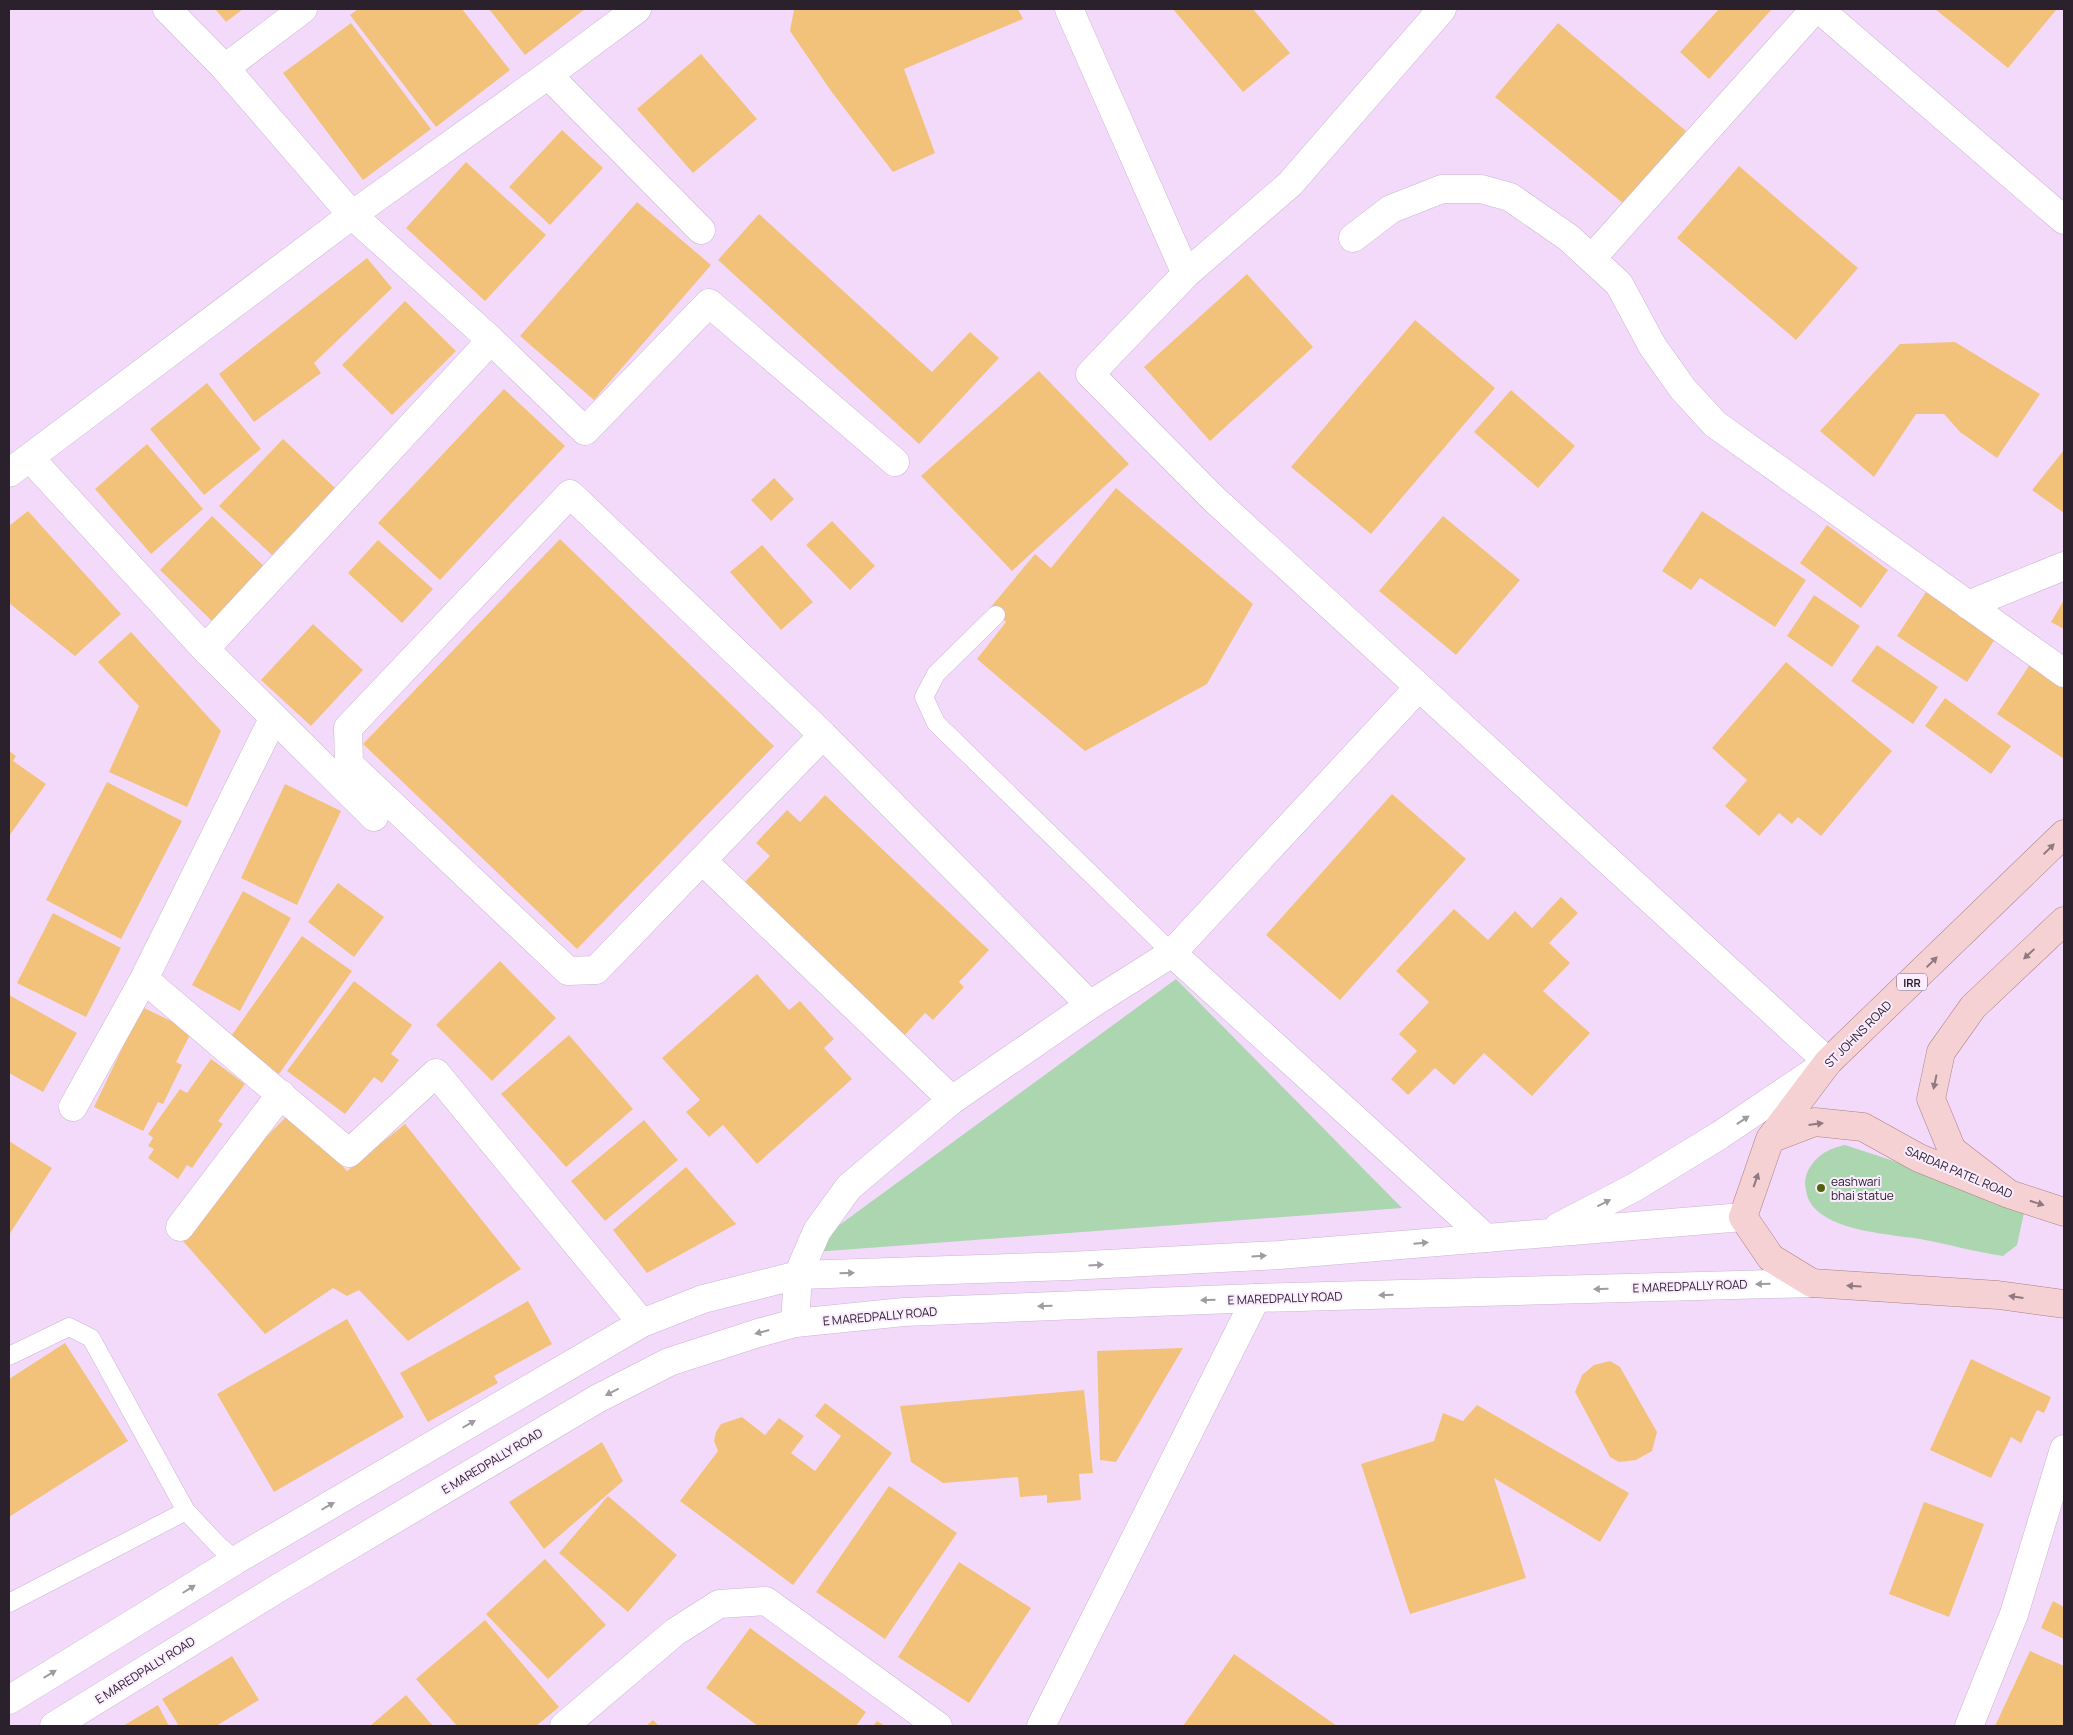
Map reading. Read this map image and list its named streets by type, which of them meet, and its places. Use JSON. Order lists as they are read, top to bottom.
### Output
{
  "streets": {
    "main road": ["IRR", "ST JOHNS ROAD", "SARDAR PATEL ROAD"],
    "street": ["E MAREDPALLY ROAD"]
  },
  "crossings": [
    ["ST JOHNS ROAD", "SARDAR PATEL ROAD"]
  ],
  "one_way": ["ST JOHNS ROAD"],
  "places": ["eashwari bhai statue"]
}
